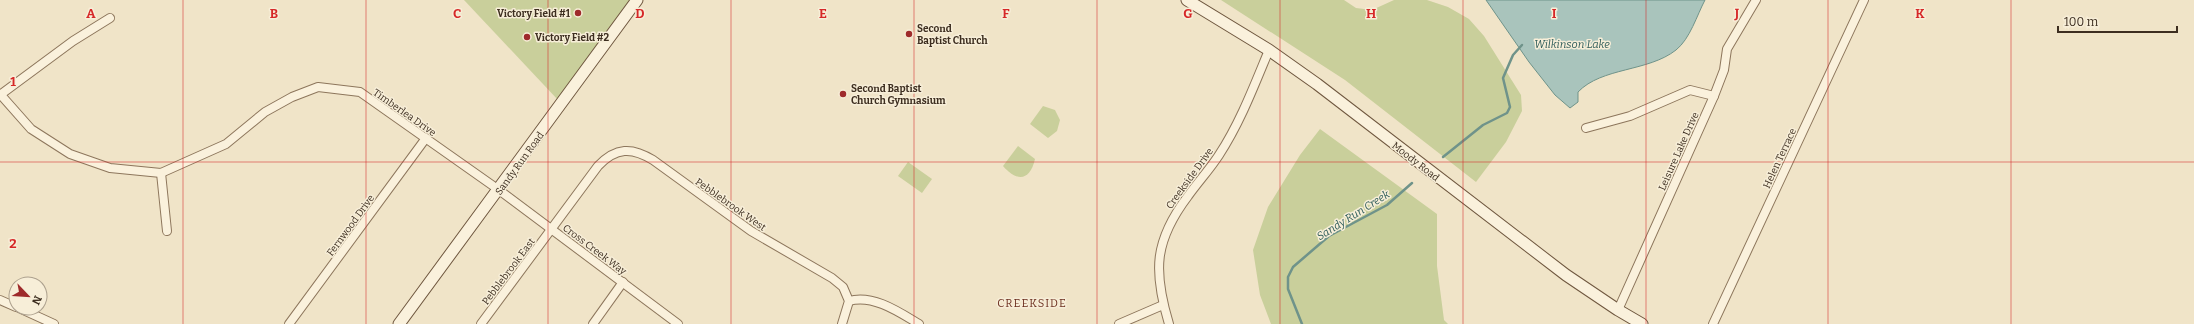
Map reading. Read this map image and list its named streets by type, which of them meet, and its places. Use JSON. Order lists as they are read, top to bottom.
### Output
{
  "streets": {
    "main road": ["Moody Road", "Sandy Run Road"],
    "street": [
      "Timberlea Drive",
      "Leisure Lake Drive",
      "Helen Terrace",
      "Creekside Drive",
      "Pebblebrook West",
      "Fernwood Drive",
      "Cross Creek Way",
      "Pebblebrook East"
    ]
  },
  "crossings": [
    ["Timberlea Drive", "Sandy Run Road"],
    ["Timberlea Drive", "Fernwood Drive"],
    ["Timberlea Drive", "Cross Creek Way"],
    ["Leisure Lake Drive", "Moody Road"],
    ["Moody Road", "Creekside Drive"],
    ["Sandy Run Road", "Cross Creek Way"],
    ["Pebblebrook West", "Cross Creek Way"],
    ["Pebblebrook West", "Pebblebrook East"],
    ["Cross Creek Way", "Pebblebrook East"]
  ],
  "districts": ["CREEKSIDE"],
  "water": ["Wilkinson Lake", "Sandy Run Creek"],
  "places": [
    "Victory Field #1",
    "Second Baptist Church",
    "Victory Field #2",
    "Second Baptist Church Gymnasium"
  ],
  "scale_bar": "100 m",
  "north": "bottom right",
  "grid": {
    "columns": [
      "A",
      "B",
      "C",
      "D",
      "E",
      "F",
      "G",
      "H",
      "I",
      "J",
      "K"
    ],
    "rows": ["1", "2"]
  }
}
